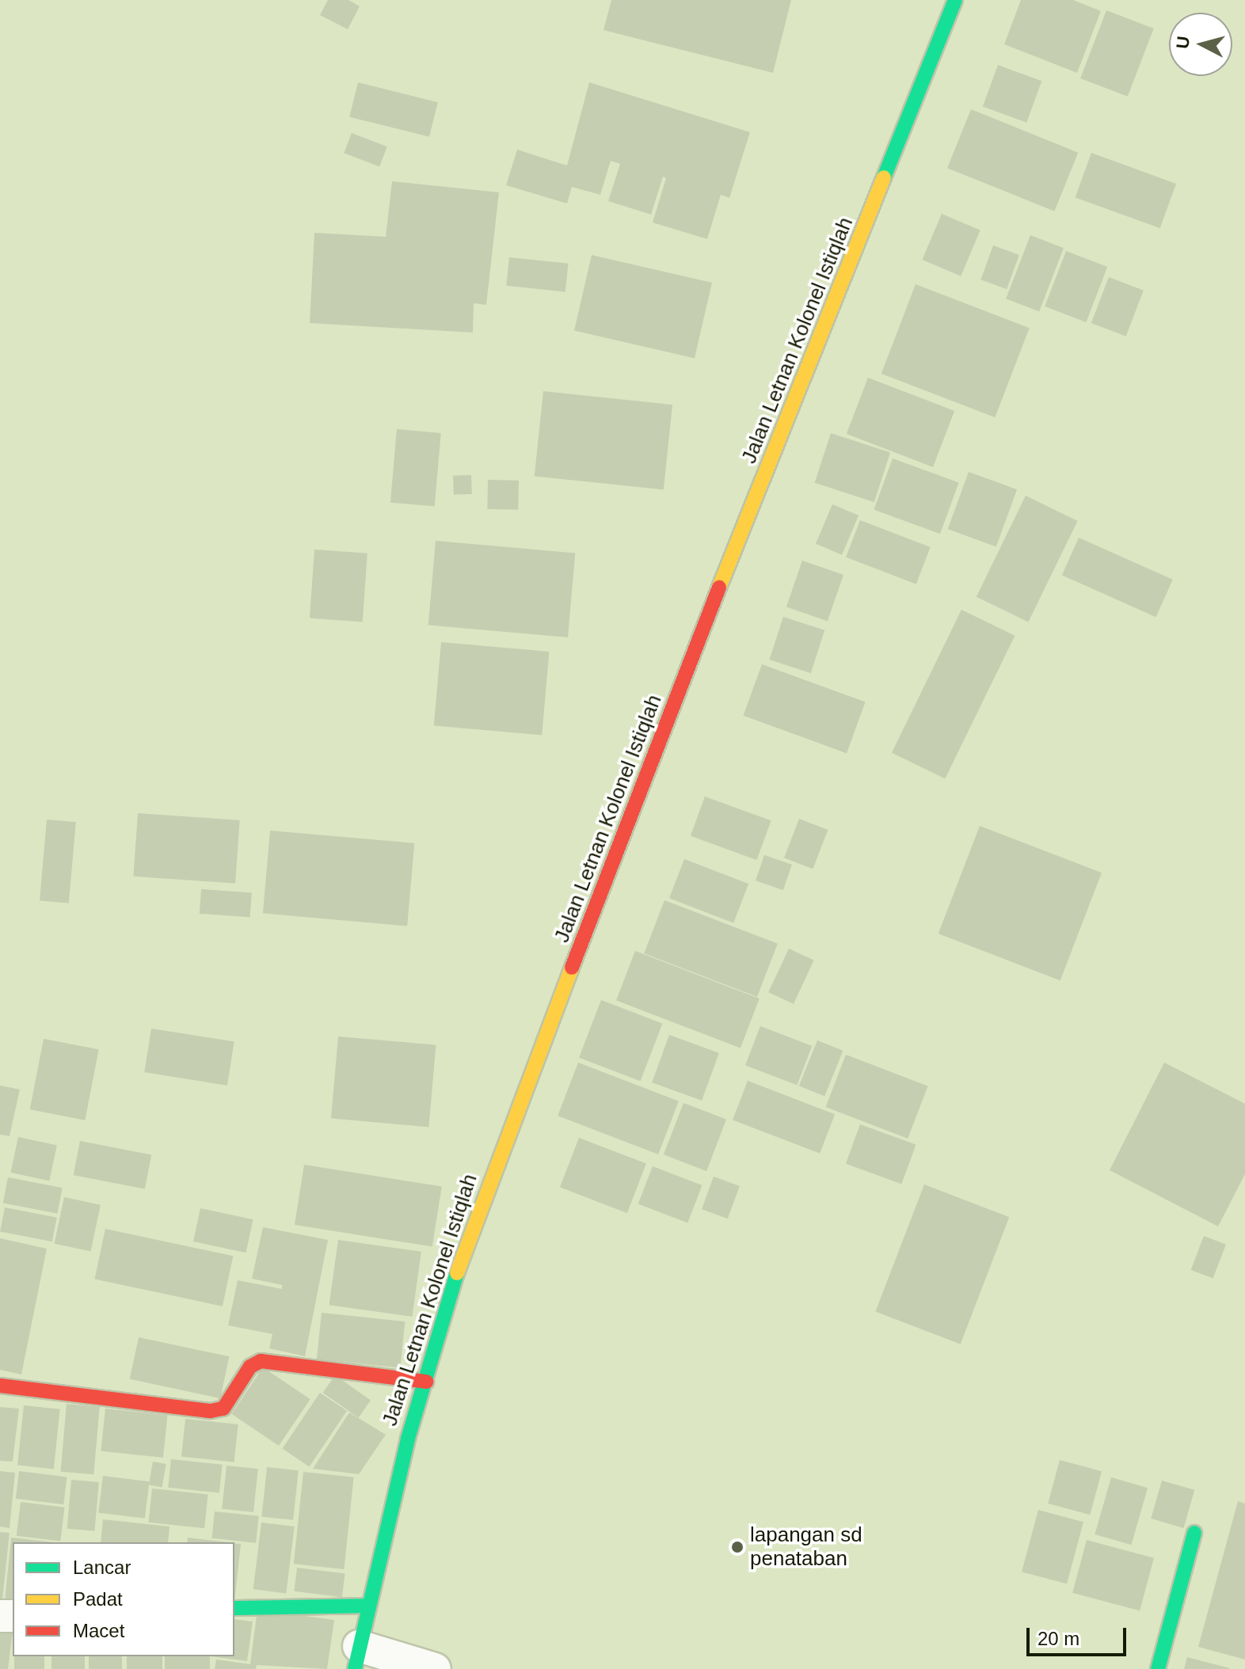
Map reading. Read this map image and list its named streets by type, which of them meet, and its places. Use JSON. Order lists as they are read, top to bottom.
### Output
{
  "streets": {
    "street": ["Jalan Letnan Kolonel Istiqlah"]
  },
  "places": ["lapangan sd penataban"],
  "legend": ["Lancar", "Padat", "Macet"],
  "scale_bar": "20 m",
  "north": "left"
}
